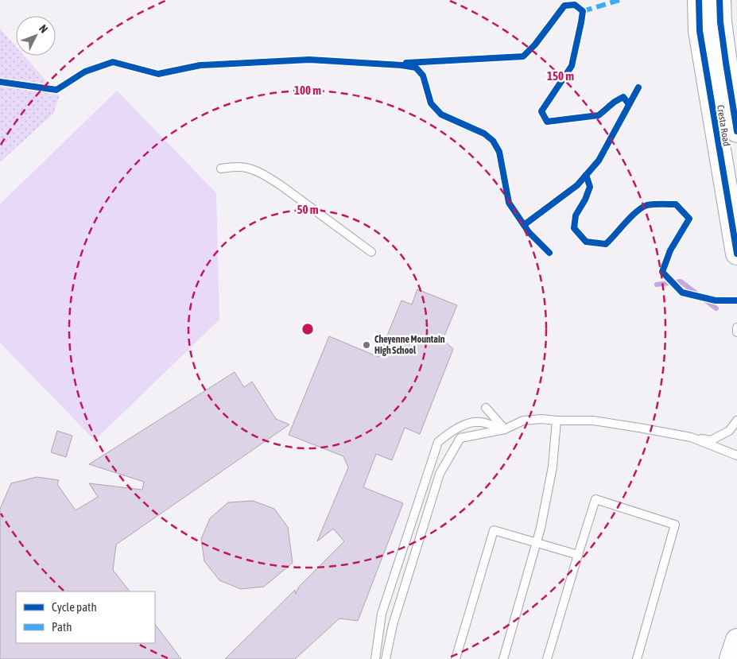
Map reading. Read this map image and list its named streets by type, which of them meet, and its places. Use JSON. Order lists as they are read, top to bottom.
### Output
{
  "streets": {
    "main road": ["Cresta Road"]
  },
  "places": ["Cheyenne Mountain High School"],
  "legend": ["Cycle path", "Path"],
  "north": "top right",
  "rings": ["150 m", "100 m", "50 m"]
}
